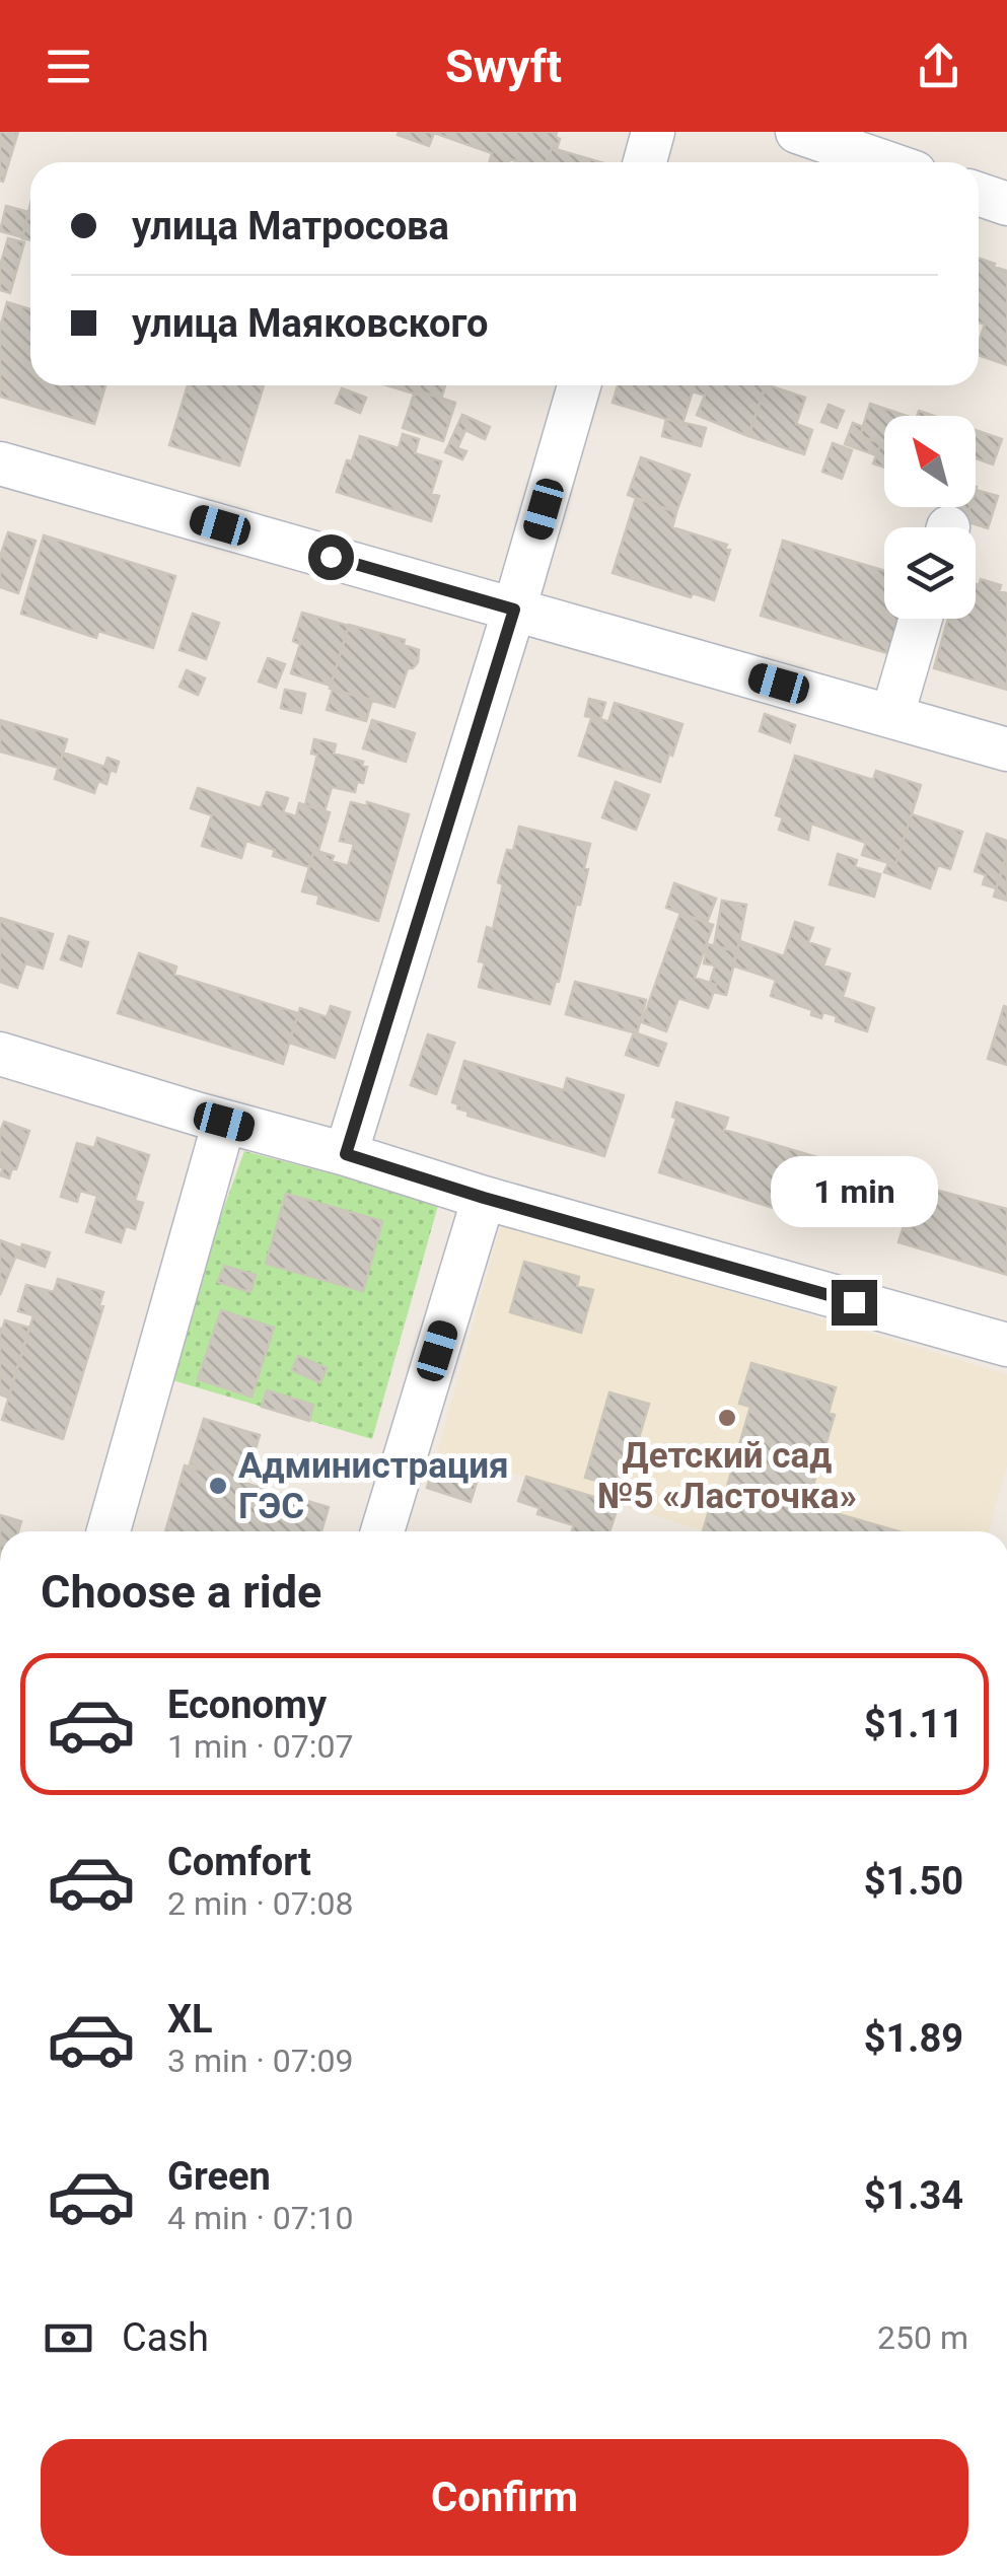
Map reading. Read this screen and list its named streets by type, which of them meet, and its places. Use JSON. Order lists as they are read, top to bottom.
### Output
{
  "places": ["Детский сад №5 «Ласточка»", "Администрация ГЭС"],
  "north": "top left",
  "page": {
    "header": "Swyft",
    "banner": ["улица Матросова", "улица Маяковского"],
    "bubble": "1 min",
    "heading": "Choose a ride",
    "list": [
      {
        "name": "Economy",
        "note": "1 min · 07:07",
        "value": "$1.11"
      },
      {
        "name": "Comfort",
        "note": "2 min · 07:08",
        "value": "$1.50"
      },
      {
        "name": "XL",
        "note": "3 min · 07:09",
        "value": "$1.89"
      },
      {
        "name": "Green",
        "note": "4 min · 07:10",
        "value": "$1.34"
      }
    ],
    "pay": ["Cash", "250 m"],
    "buttons": "Confirm"
  }
}
